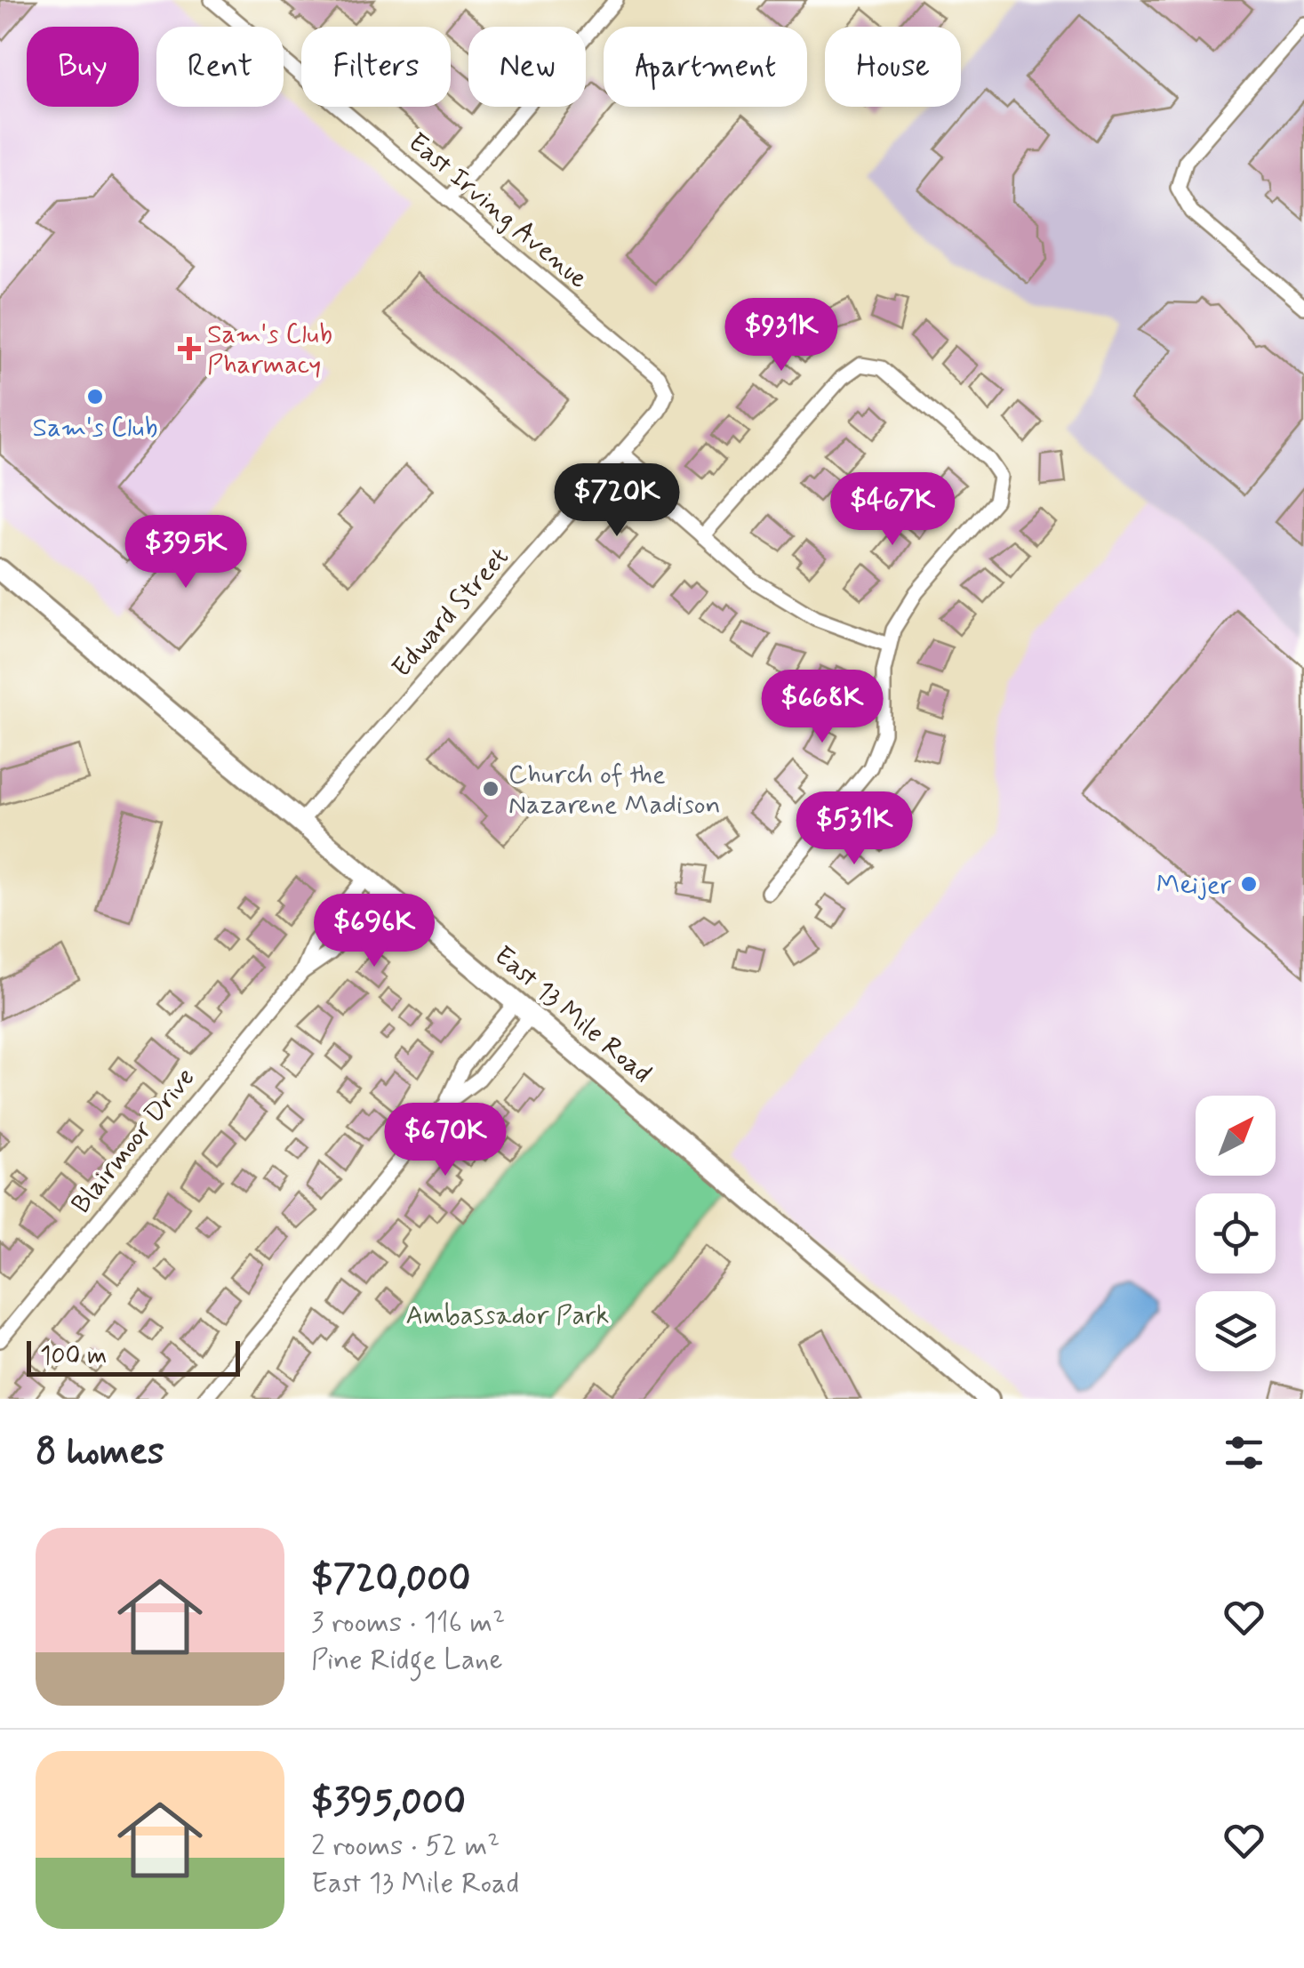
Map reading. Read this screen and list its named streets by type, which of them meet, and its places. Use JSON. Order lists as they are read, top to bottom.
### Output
{
  "streets": {
    "main road": ["East 13 Mile Road"],
    "street": ["East Irving Avenue", "Edward Street", "Blairmoor Drive"]
  },
  "crossings": [
    ["East Irving Avenue", "Edward Street"],
    ["Edward Street", "East 13 Mile Road"],
    ["East 13 Mile Road", "Blairmoor Drive"]
  ],
  "parks": ["Ambassador Park"],
  "places": {
    "health": ["Sam's Club Pharmacy"],
    "other": ["Sam's Club", "Church of the Nazarene Madison", "Meijer"]
  },
  "scale_bar": "100 m",
  "north": "top right",
  "page": {
    "chip": [
      "Buy",
      "Rent",
      "Filters",
      "New",
      "Apartment",
      "House"
    ],
    "price": [
      "$931K",
      "$720K",
      "$467K",
      "$395K",
      "$668K",
      "$531K",
      "$696K",
      "$670K"
    ],
    "scale": "100 m",
    "heading": "8 homes",
    "list": [
      {
        "name": "$720,000",
        "note": "3 rooms · 116 m² · Pine Ridge Lane"
      },
      {
        "name": "$395,000",
        "note": "2 rooms · 52 m² · East 13 Mile Road"
      }
    ]
  }
}
